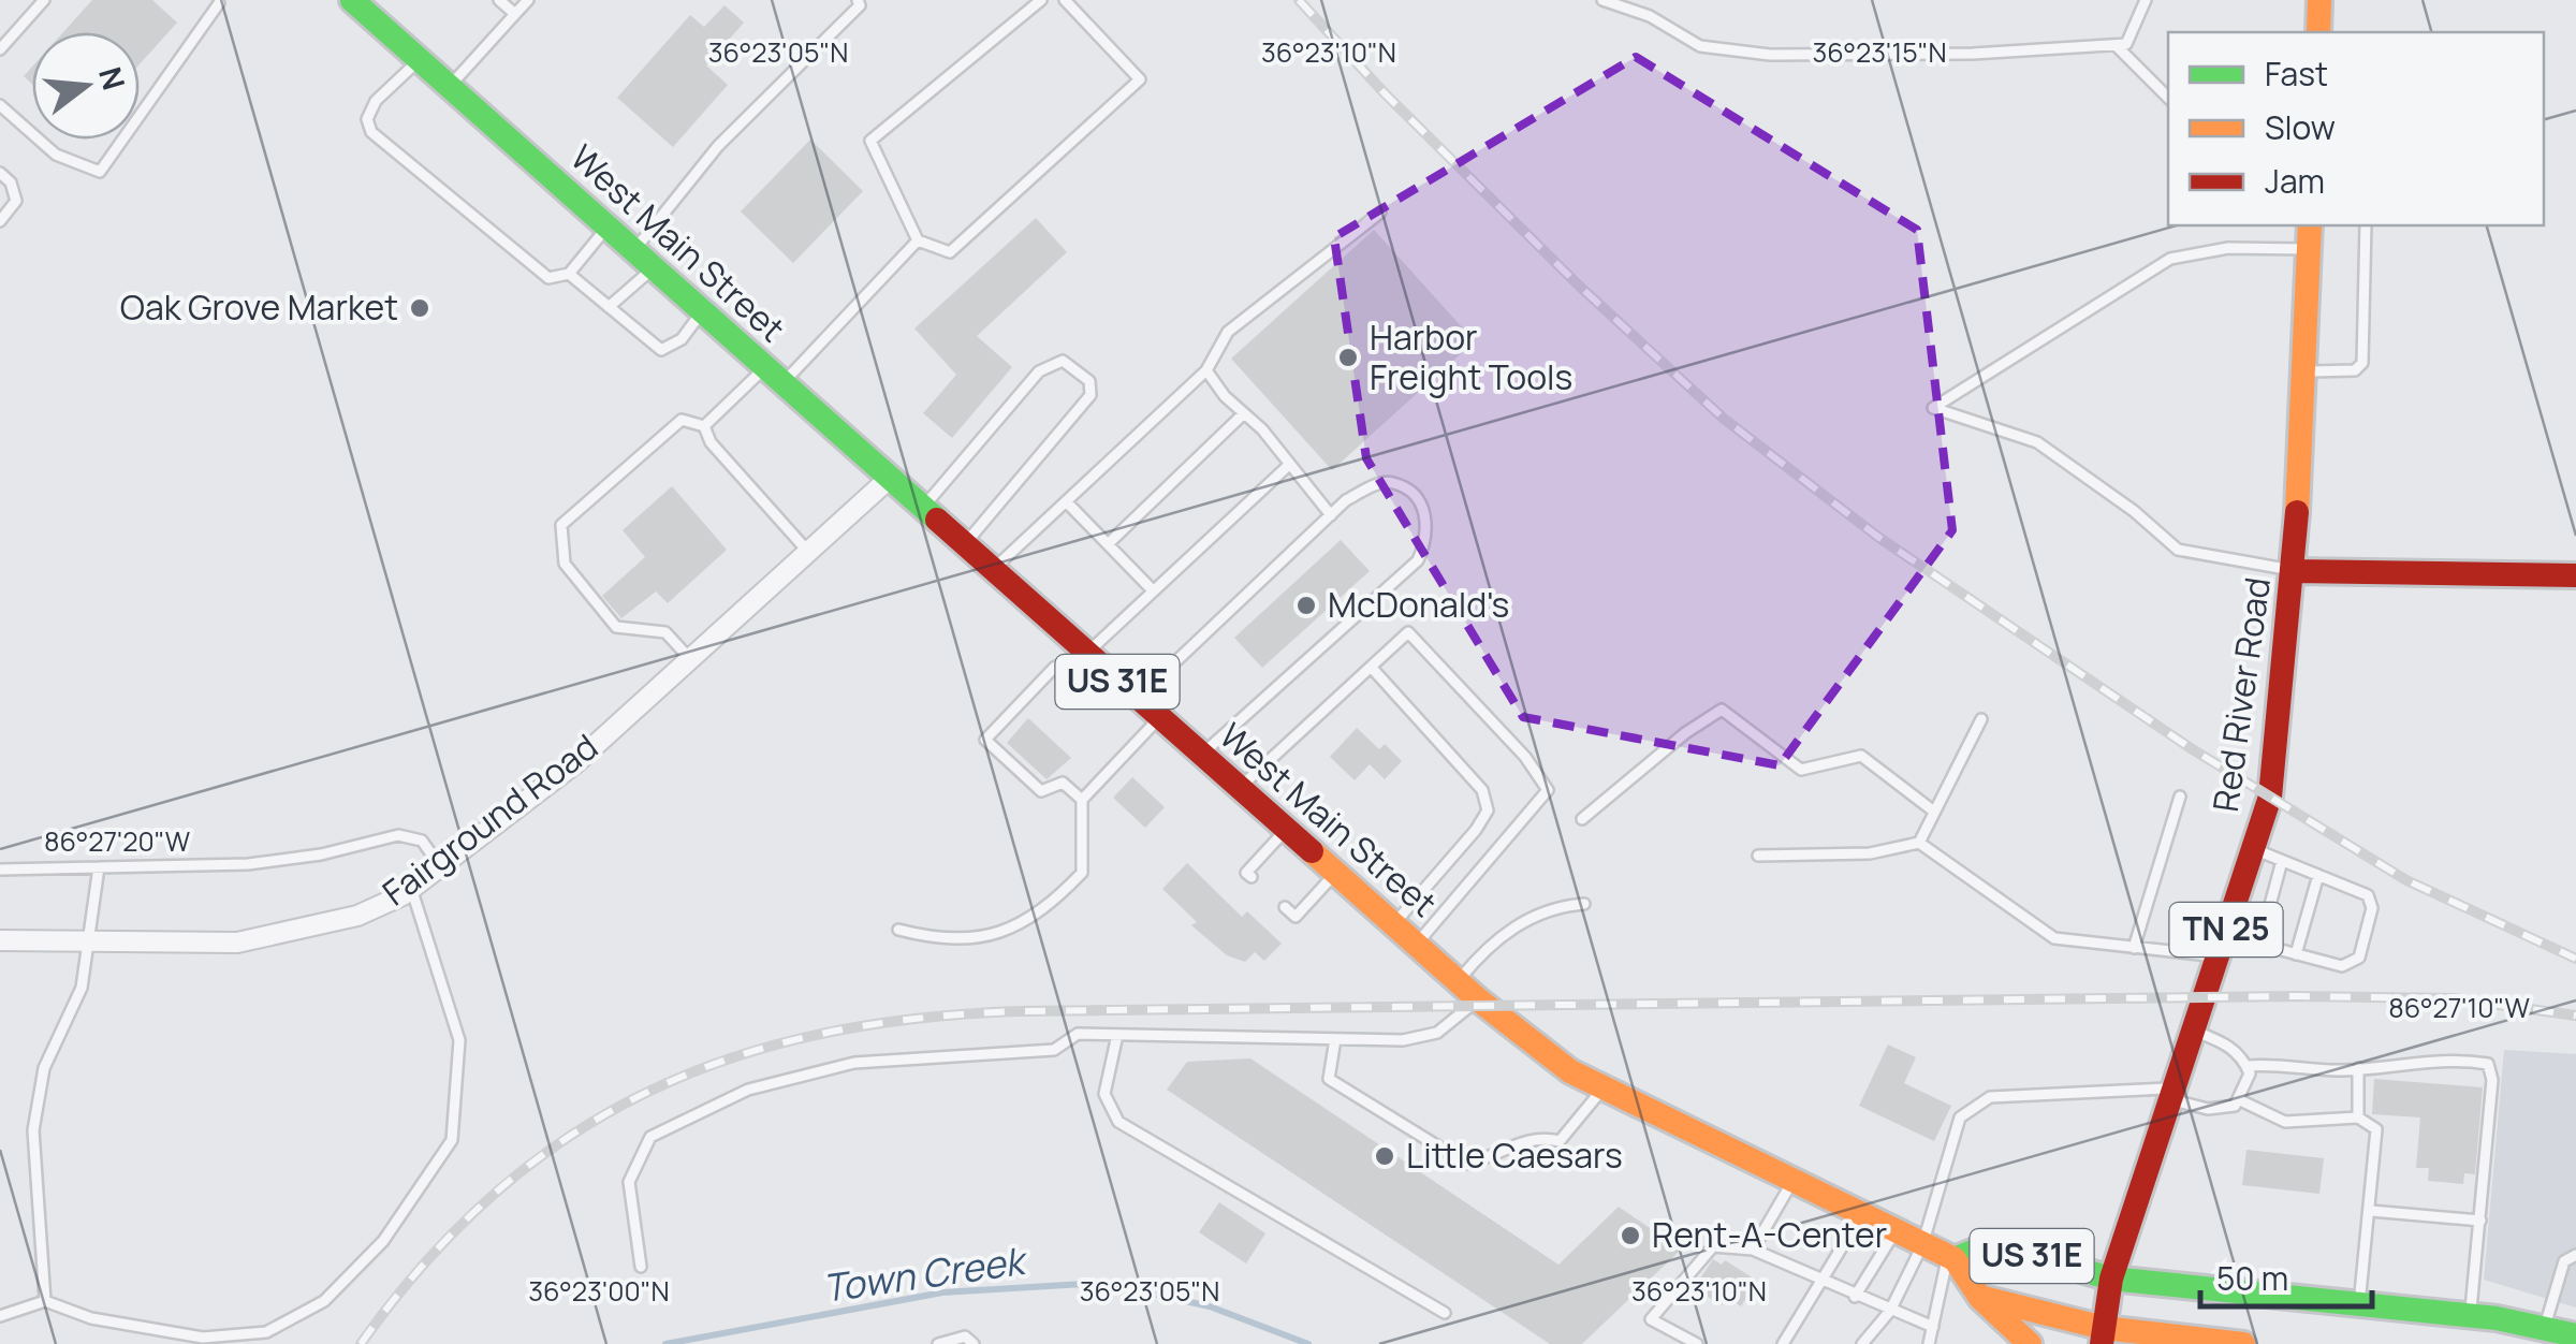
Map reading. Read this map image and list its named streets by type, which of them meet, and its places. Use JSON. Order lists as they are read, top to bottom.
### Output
{
  "streets": {
    "main road": [
      "West Main Street",
      "US 31E",
      "Red River Road",
      "TN 25"
    ],
    "street": ["Fairground Road"]
  },
  "crossings": [
    ["West Main Street", "US 31E"],
    ["West Main Street", "Fairground Road"],
    ["US 31E", "Red River Road"]
  ],
  "water": ["Town Creek"],
  "places": [
    "Oak Grove Market",
    "Harbor Freight Tools",
    "McDonald's",
    "Little Caesars",
    "Rent-A-Center"
  ],
  "legend": ["Fast", "Slow", "Jam"],
  "scale_bar": "50 m",
  "north": "right",
  "coordinates": [
    "36°23'05\"N",
    "36°23'10\"N",
    "36°23'15\"N",
    "86°27'20\"W",
    "86°27'10\"W",
    "36°23'00\"N"
  ]
}
